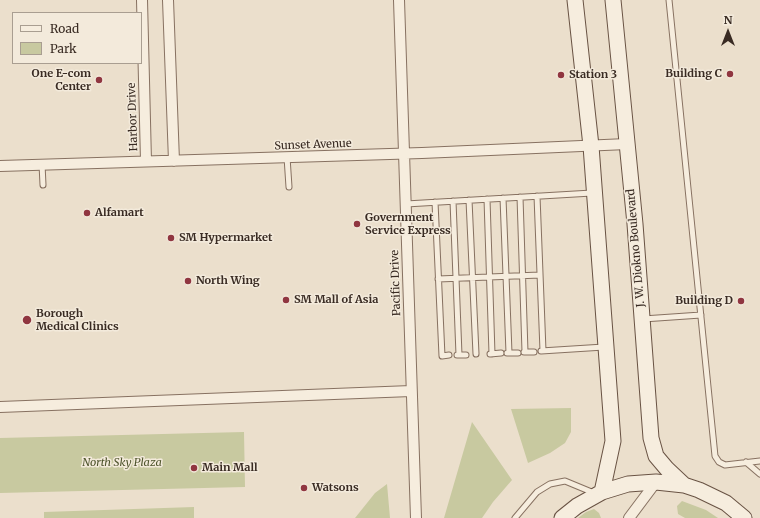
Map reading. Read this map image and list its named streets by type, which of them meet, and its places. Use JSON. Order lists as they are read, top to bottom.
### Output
{
  "streets": {
    "street": [
      "Harbor Drive",
      "Sunset Avenue",
      "J. W. Diokno Boulevard",
      "Pacific Drive"
    ]
  },
  "crossings": [
    ["Harbor Drive", "Sunset Avenue"],
    ["Sunset Avenue", "J. W. Diokno Boulevard"],
    ["Sunset Avenue", "Pacific Drive"]
  ],
  "parks": ["North Sky Plaza"],
  "places": [
    "Building C",
    "Station 3",
    "One E-com Center",
    "Alfamart",
    "Government Service Express",
    "SM Hypermarket",
    "North Wing",
    "SM Mall of Asia",
    "Building D",
    "Borough Medical Clinics",
    "Main Mall",
    "Watsons"
  ],
  "legend": ["Road", "Park"],
  "north": "top"
}
